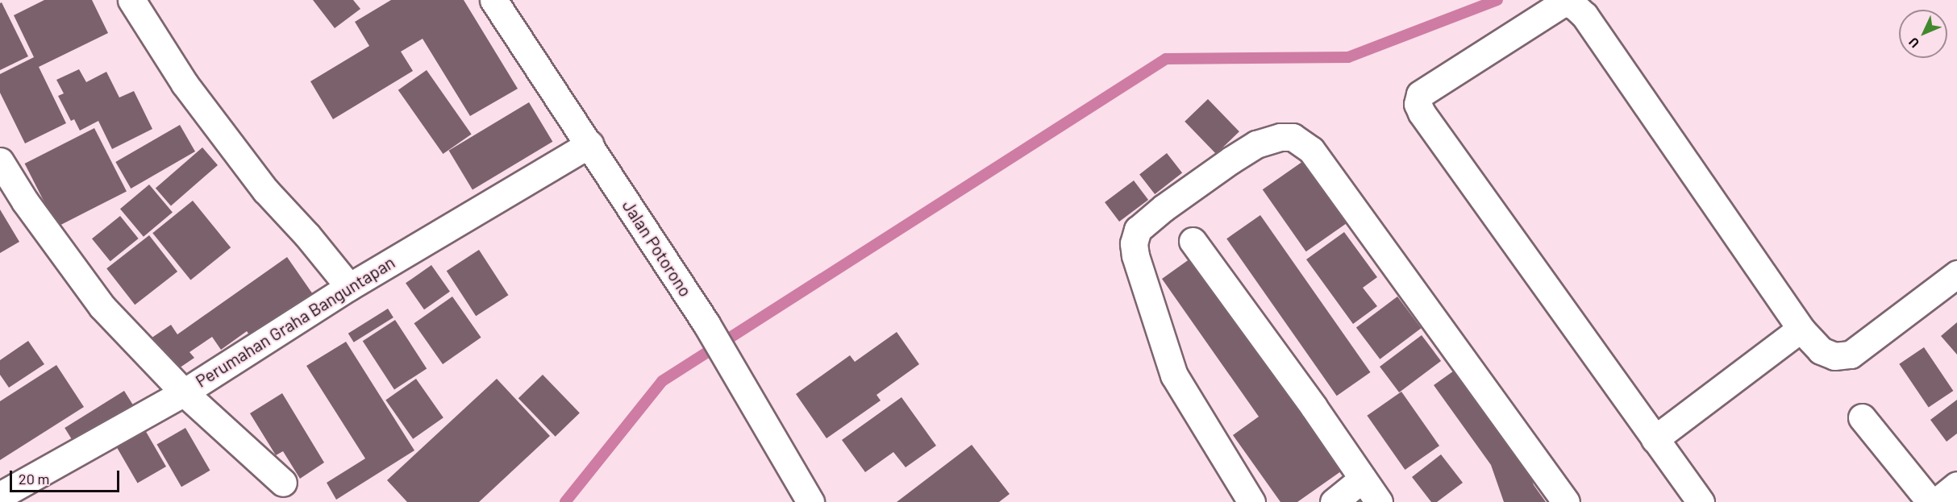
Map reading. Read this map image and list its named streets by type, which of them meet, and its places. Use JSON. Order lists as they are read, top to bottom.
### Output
{
  "streets": {
    "street": ["Jalan Potorono", "Perumahan Graha Banguntapan"]
  },
  "crossings": [
    ["Jalan Potorono", "Perumahan Graha Banguntapan"]
  ],
  "scale_bar": "20 m",
  "north": "bottom left"
}
